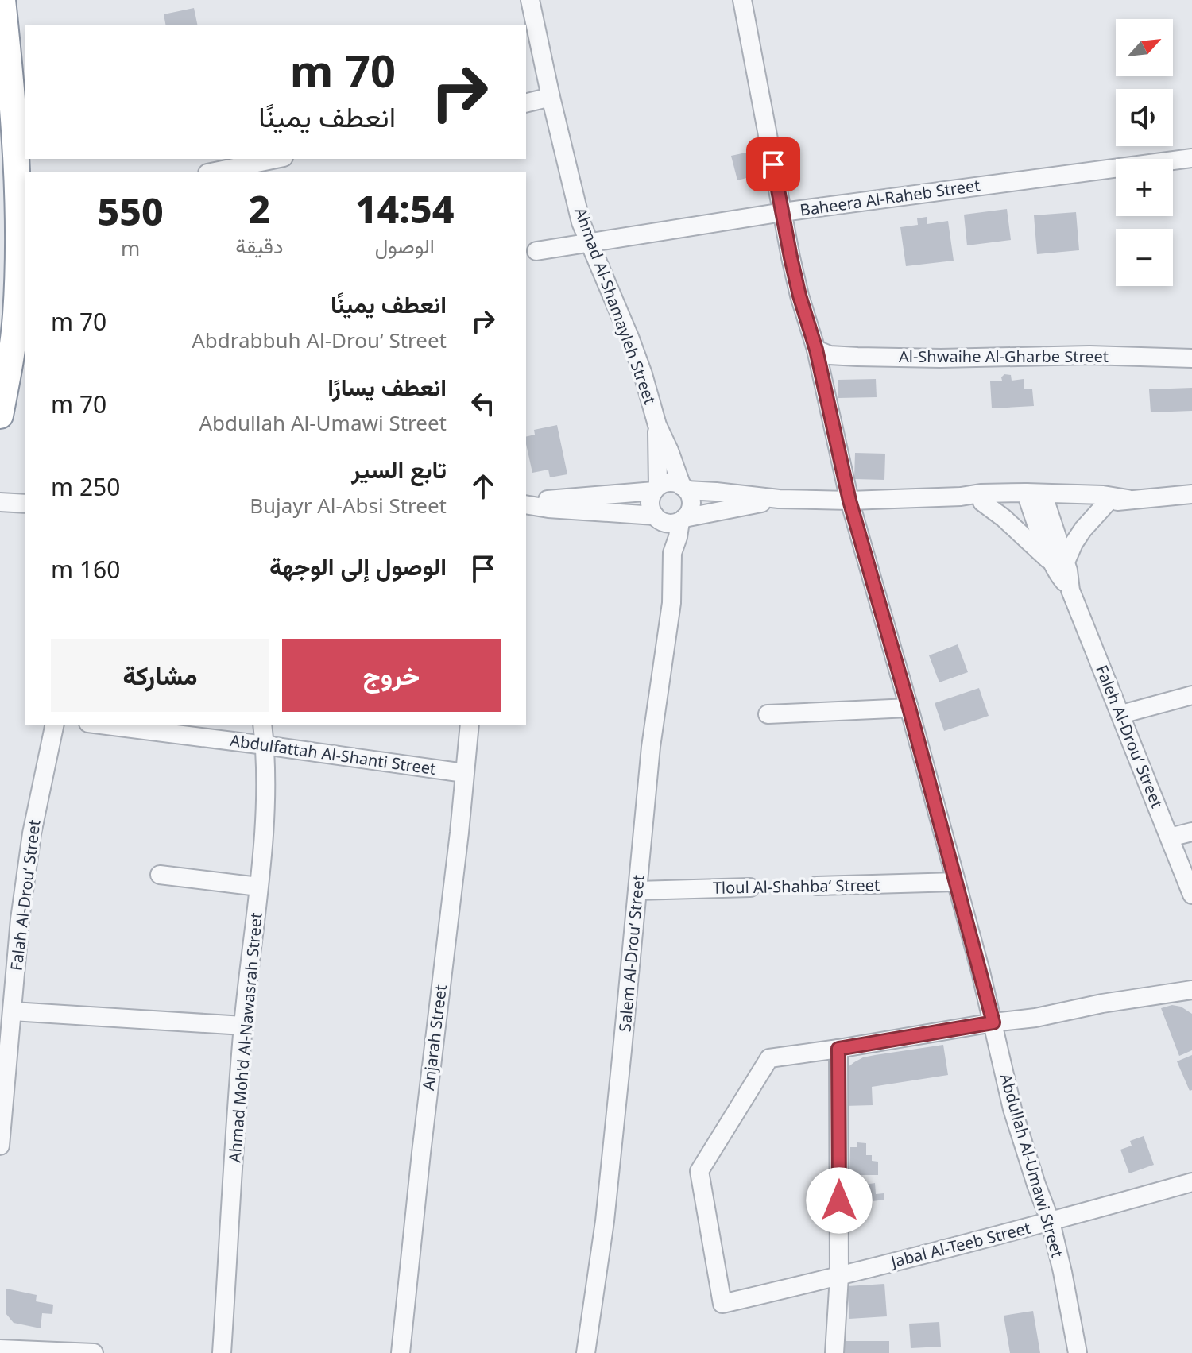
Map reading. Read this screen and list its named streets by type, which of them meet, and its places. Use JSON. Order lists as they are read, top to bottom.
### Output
{
  "streets": {
    "street": [
      "Baheera Al-Raheb Street",
      "Ahmad Al-Shamayleh Street",
      "Al-Shwaihe Al-Gharbe Street",
      "Faleh Al-Drou‘ Street",
      "Abdulfattah Al-Shanti Street",
      "Tloul Al-Shahba‘ Street",
      "Falah Al-Drou‘ Street",
      "Salem Al-Drou‘ Street",
      "Ahmad Moh'd Al-Nawasrah Street",
      "Anjarah Street",
      "Abdullah Al-Umawi Street",
      "Jabal Al-Teeb Street"
    ]
  },
  "crossings": [
    ["Baheera Al-Raheb Street", "Ahmad Al-Shamayleh Street"],
    ["Baheera Al-Raheb Street", "Abdullah Al-Umawi Street"],
    ["Ahmad Al-Shamayleh Street", "Salem Al-Drou‘ Street"],
    ["Al-Shwaihe Al-Gharbe Street", "Abdullah Al-Umawi Street"],
    ["Abdulfattah Al-Shanti Street", "Ahmad Moh'd Al-Nawasrah Street"],
    ["Abdulfattah Al-Shanti Street", "Anjarah Street"],
    ["Tloul Al-Shahba‘ Street", "Salem Al-Drou‘ Street"],
    ["Tloul Al-Shahba‘ Street", "Abdullah Al-Umawi Street"],
    ["Abdullah Al-Umawi Street", "Jabal Al-Teeb Street"]
  ],
  "north": "top right",
  "page": {
    "map_buttons": ["+", "−"],
    "turn": ["70 m", "انعطف يمينًا"],
    "eta": [
      "14:54",
      "الوصول",
      "2",
      "دقيقة",
      "550",
      "m"
    ],
    "list": [
      {
        "name": "انعطف يمينًا",
        "note": "Abdrabbuh Al-Drou‘ Street",
        "value": "70 m"
      },
      {
        "name": "انعطف يسارًا",
        "note": "Abdullah Al-Umawi Street",
        "value": "70 m"
      },
      {
        "name": "تابع السير",
        "note": "Bujayr Al-Absi Street",
        "value": "250 m"
      },
      {
        "name": "الوصول إلى الوجهة",
        "value": "160 m"
      }
    ],
    "buttons": ["خروج", "مشاركة"]
  }
}
